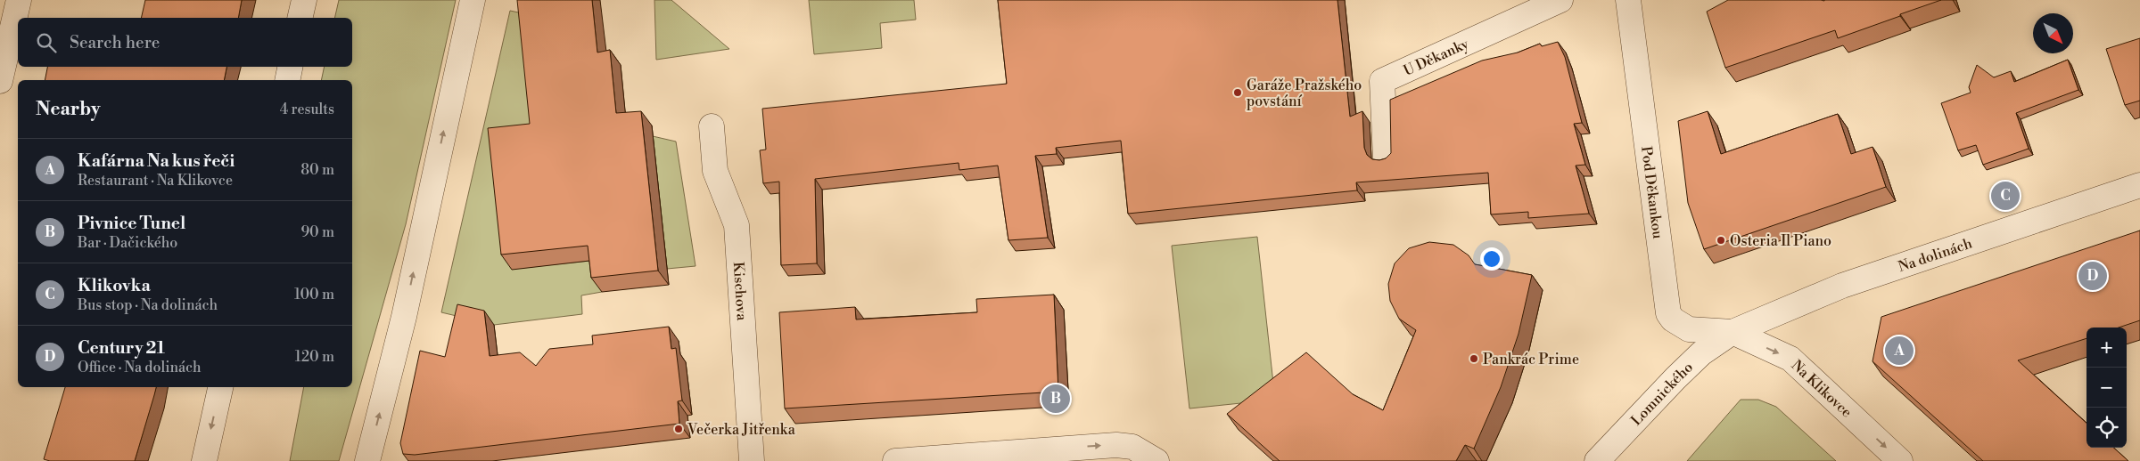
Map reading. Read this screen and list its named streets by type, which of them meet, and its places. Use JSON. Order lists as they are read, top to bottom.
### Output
{
  "streets": {
    "street": [
      "U Děkanky",
      "Pod Děkankou",
      "Na dolinách",
      "Kischova",
      "Na Klikovce",
      "Lomnického"
    ]
  },
  "crossings": [
    ["Pod Děkankou", "Na dolinách"],
    ["Pod Děkankou", "Na Klikovce"],
    ["Pod Děkankou", "Lomnického"],
    ["Na dolinách", "Na Klikovce"],
    ["Na dolinách", "Lomnického"],
    ["Na Klikovce", "Lomnického"]
  ],
  "one_way": ["Na Klikovce"],
  "places": [
    "Garáže Pražského povstání",
    "Osteria Il Piano",
    "Pankrác Prime",
    "Večerka Jitřenka"
  ],
  "north": "bottom right",
  "page": {
    "search": "Search here",
    "heading": ["Nearby", "4 results"],
    "list": [
      {
        "mark": "A",
        "name": "Kafárna Na kus řeči",
        "note": "Restaurant · Na Klikovce",
        "value": "80 m"
      },
      {
        "mark": "B",
        "name": "Pivnice Tunel",
        "note": "Bar · Dačického",
        "value": "90 m"
      },
      {
        "mark": "C",
        "name": "Klikovka",
        "note": "Bus stop · Na dolinách",
        "value": "100 m"
      },
      {
        "mark": "D",
        "name": "Century 21",
        "note": "Office · Na dolinách",
        "value": "120 m"
      }
    ],
    "pins": [
      "C",
      "D",
      "A",
      "B"
    ],
    "map_buttons": ["+", "−"]
  }
}
